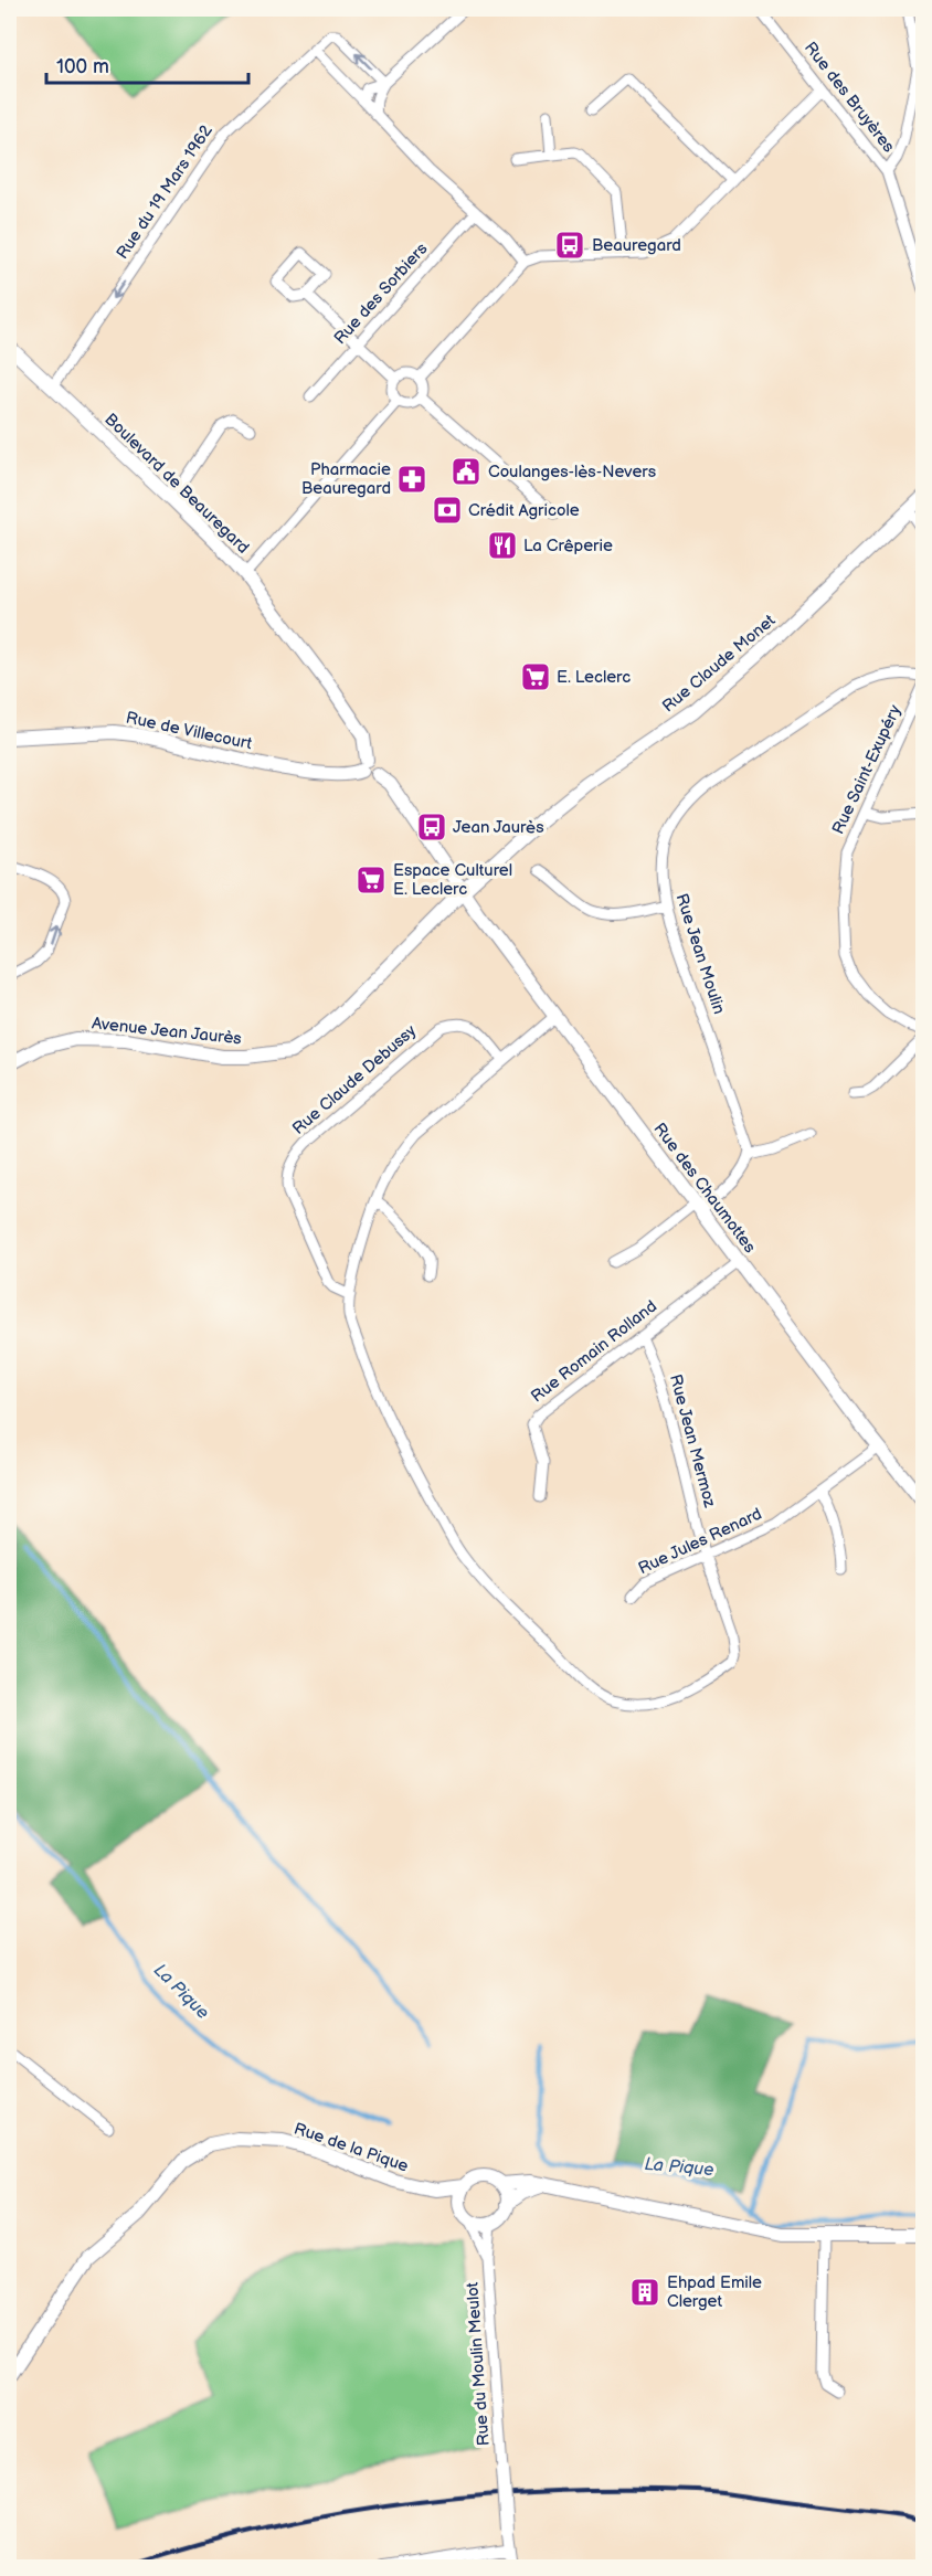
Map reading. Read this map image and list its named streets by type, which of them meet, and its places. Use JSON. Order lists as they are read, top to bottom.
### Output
{
  "streets": {
    "street": [
      "Rue des Bruyères",
      "Rue du 19 Mars 1962",
      "Rue des Sorbiers",
      "Boulevard de Beauregard",
      "Rue Claude Monet",
      "Rue de Villecourt",
      "Rue Saint-Exupéry",
      "Rue Jean Moulin",
      "Avenue Jean Jaurès",
      "Rue Claude Debussy",
      "Rue des Chaumottes",
      "Rue Romain Rolland",
      "Rue Jean Mermoz",
      "Rue Jules Renard",
      "Rue de la Pique",
      "Rue du Moulin Meulot"
    ]
  },
  "crossings": [
    ["Rue du 19 Mars 1962", "Boulevard de Beauregard"],
    ["Boulevard de Beauregard", "Rue de Villecourt"],
    ["Rue Claude Monet", "Avenue Jean Jaurès"],
    ["Rue Claude Monet", "Rue des Chaumottes"],
    ["Avenue Jean Jaurès", "Rue des Chaumottes"],
    ["Rue Claude Debussy", "Rue Jean Mermoz"],
    ["Rue des Chaumottes", "Rue Romain Rolland"],
    ["Rue des Chaumottes", "Rue Jules Renard"],
    ["Rue Romain Rolland", "Rue Jean Mermoz"],
    ["Rue Jean Mermoz", "Rue Jules Renard"],
    ["Rue de la Pique", "Rue du Moulin Meulot"]
  ],
  "one_way": ["Rue du 19 Mars 1962"],
  "water": ["La Pique"],
  "places": {
    "bus stop": ["Beauregard", "Jean Jaurès"],
    "public building": ["Coulanges-lès-Nevers"],
    "pharmacy": ["Pharmacie Beauregard"],
    "bank": ["Crédit Agricole"],
    "restaurant": ["La Crêperie"],
    "supermarket": ["E. Leclerc", "Espace Culturel E. Leclerc"],
    "building": ["Ehpad Emile Clerget"]
  },
  "scale_bar": "100 m"
}
